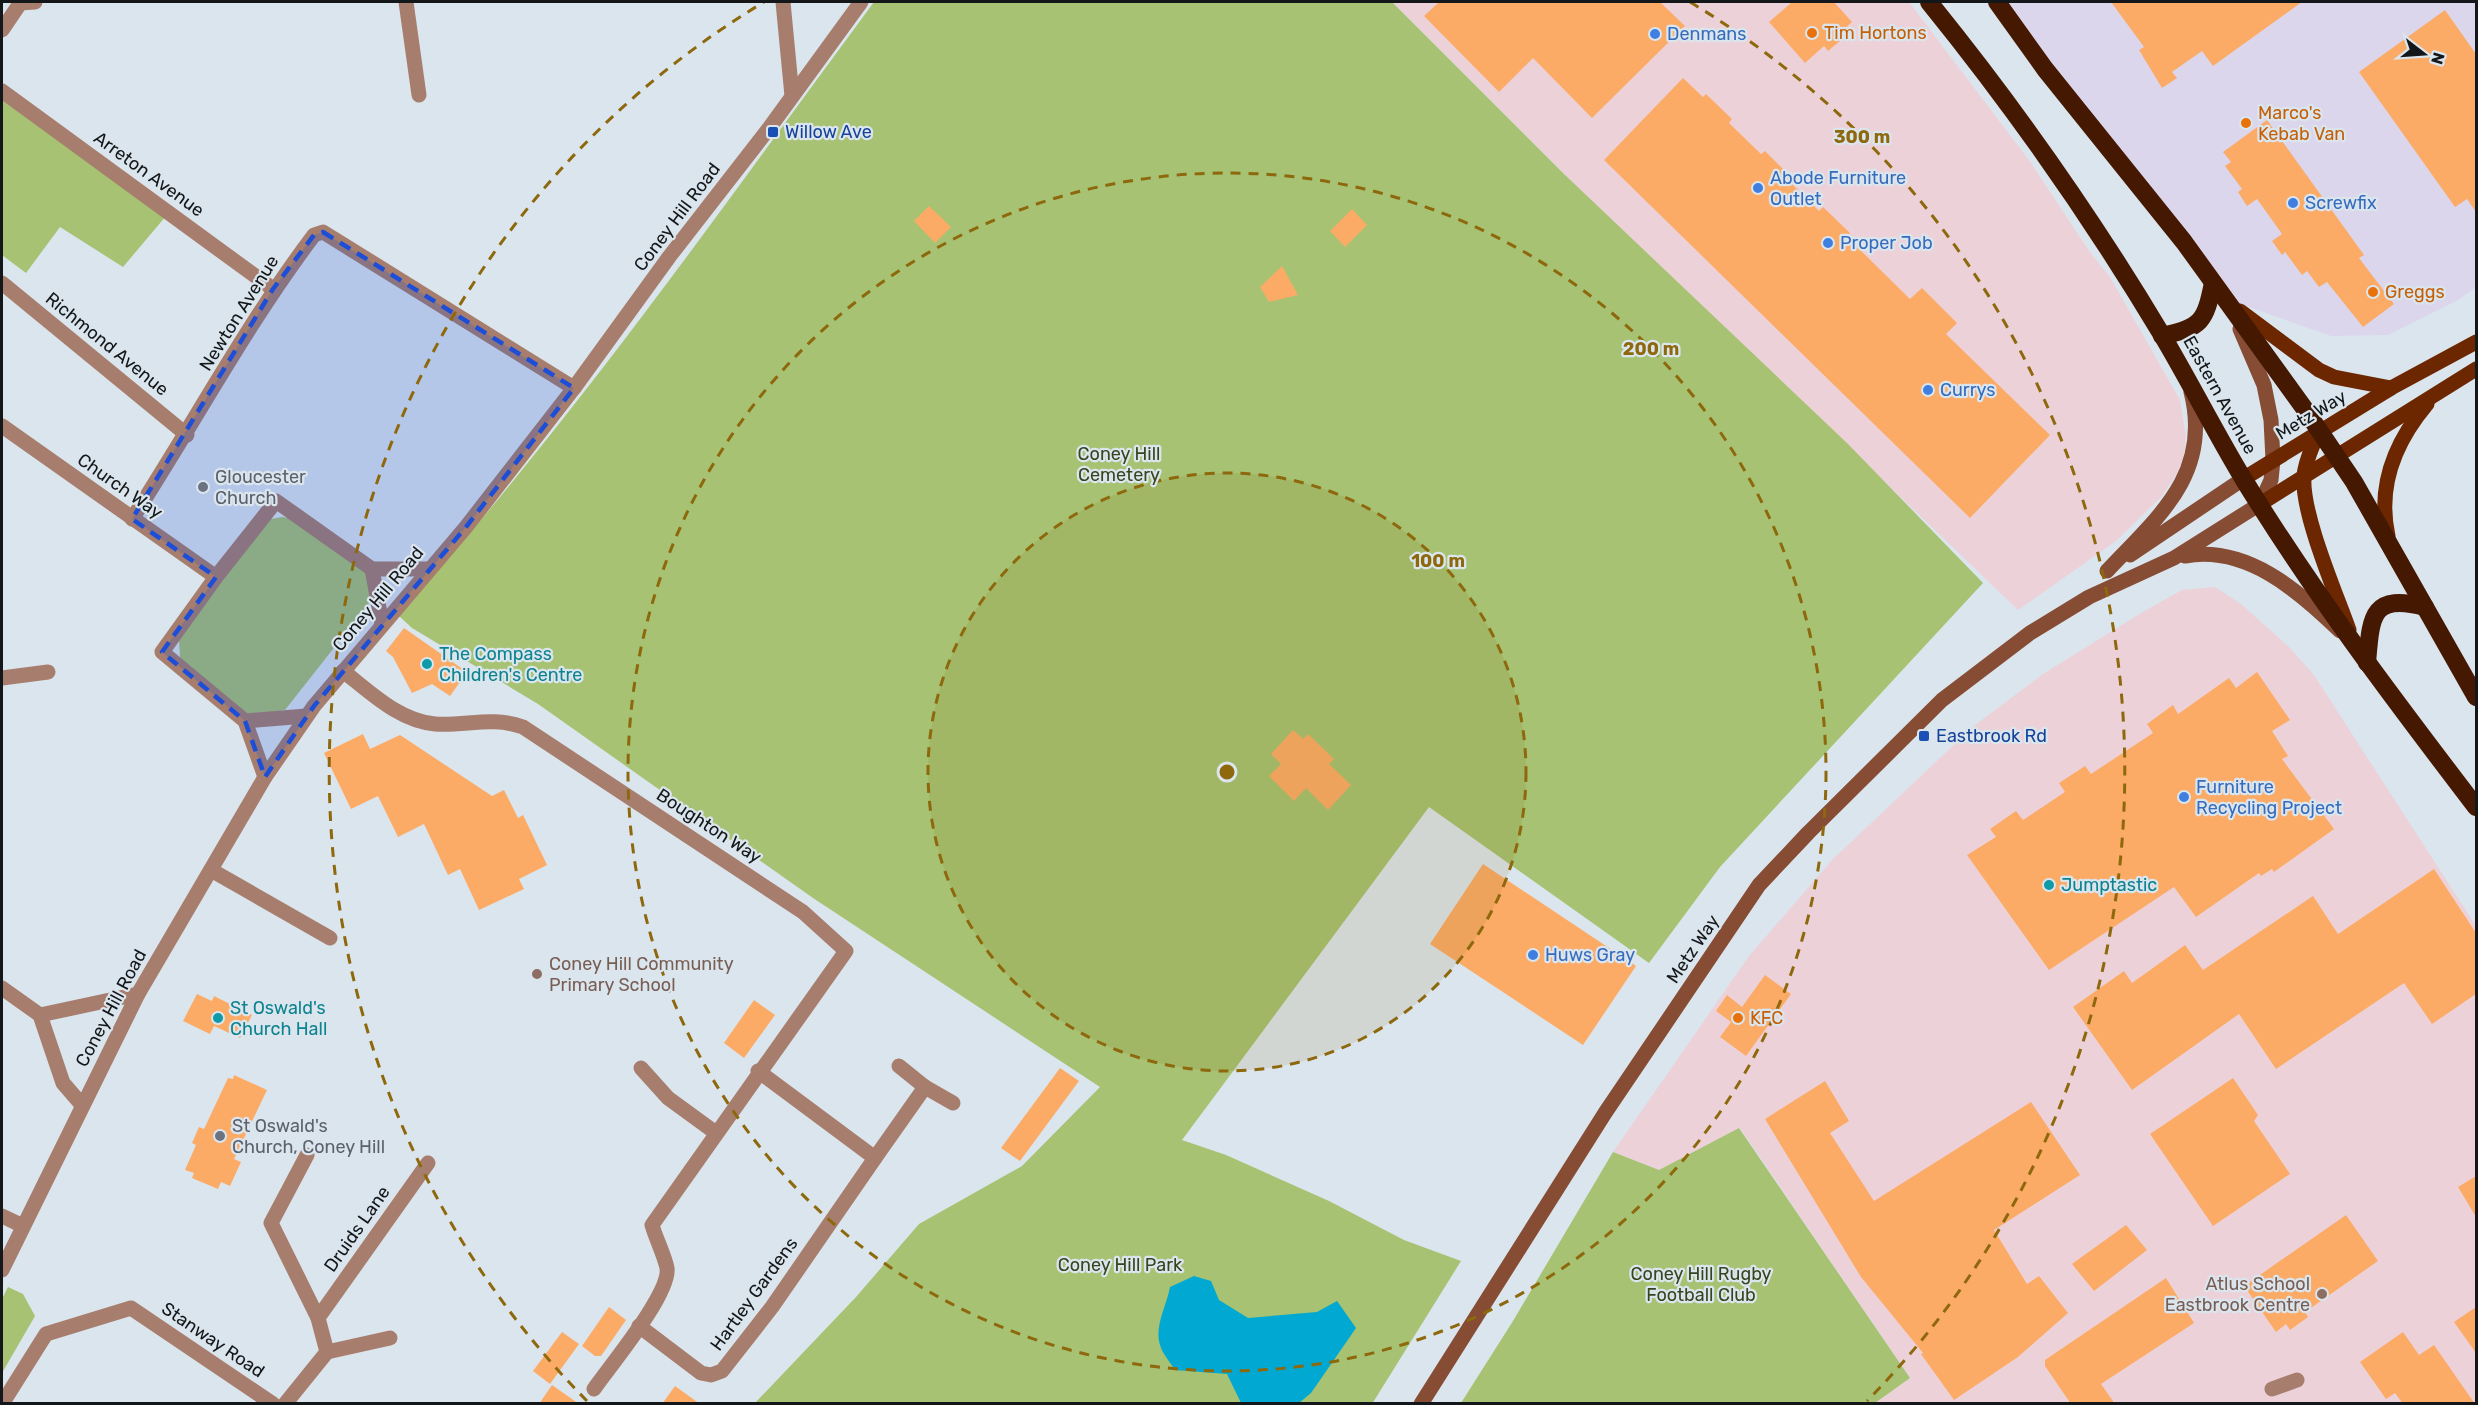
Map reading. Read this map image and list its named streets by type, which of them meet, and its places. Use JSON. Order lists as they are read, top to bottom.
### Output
{
  "streets": {
    "highway": ["Eastern Avenue"],
    "main road": ["Metz Way"],
    "street": [
      "Arreton Avenue",
      "Coney Hill Road",
      "Newton Avenue",
      "Richmond Avenue",
      "Church Way",
      "Boughton Way",
      "Druids Lane",
      "Hartley Gardens",
      "Stanway Road"
    ]
  },
  "crossings": [
    ["Arreton Avenue", "Newton Avenue"],
    ["Coney Hill Road", "Newton Avenue"],
    ["Coney Hill Road", "Boughton Way"],
    ["Newton Avenue", "Richmond Avenue"],
    ["Newton Avenue", "Church Way"],
    ["Eastern Avenue", "Metz Way"],
    ["Boughton Way", "Hartley Gardens"]
  ],
  "parks": ["Coney Hill Cemetery", "Coney Hill Park", "Coney Hill Rugby Football Club"],
  "places": {
    "other": [
      "Tim Hortons",
      "Denmans",
      "Marco's Kebab Van",
      "Abode Furniture Outlet",
      "Screwfix",
      "Proper Job",
      "Greggs",
      "Currys",
      "Gloucester Church",
      "The Compass Children's Centre",
      "Furniture Recycling Project",
      "Jumptastic",
      "Huws Gray",
      "Coney Hill Community Primary School",
      "St Oswald's Church Hall",
      "KFC",
      "St Oswald's Church, Coney Hill",
      "Atlus School Eastbrook Centre"
    ],
    "transit": ["Willow Ave", "Eastbrook Rd"]
  },
  "north": "right",
  "rings": ["300 m", "200 m", "100 m"]
}
